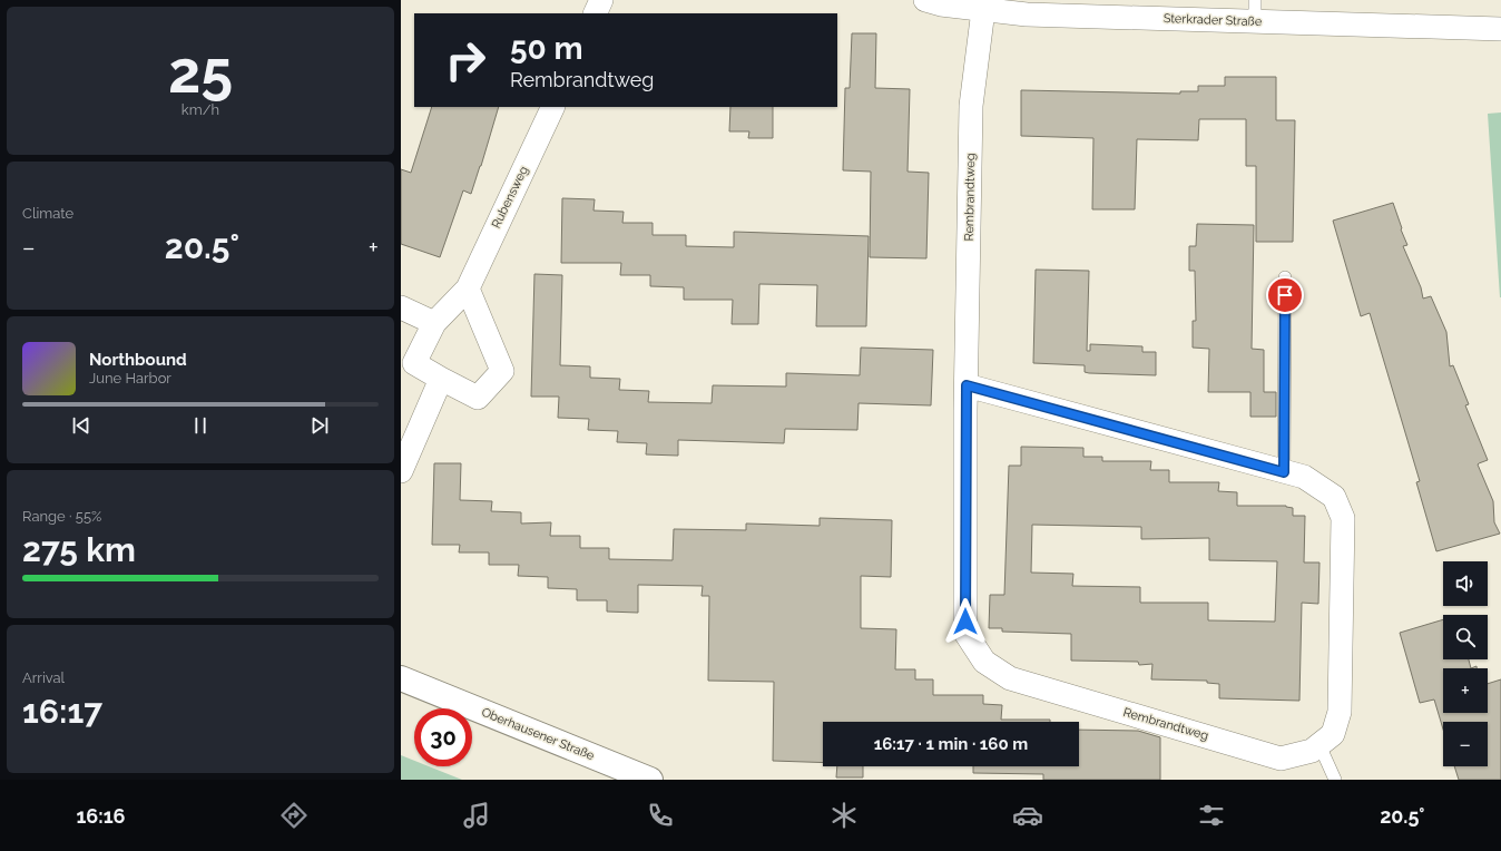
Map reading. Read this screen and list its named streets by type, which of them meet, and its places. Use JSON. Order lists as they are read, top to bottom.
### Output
{
  "streets": {
    "main road": ["Oberhausener Straße"],
    "street": ["Sterkrader Straße", "Rubensweg", "Rembrandtweg"]
  },
  "crossings": [
    ["Sterkrader Straße", "Rembrandtweg"]
  ],
  "page": {
    "tile": [
      ["25", "km/h"],
      "Climate",
      ["Range · 55%", "275 km"],
      ["Arrival", "16:17"]
    ],
    "turn": ["50 m", "Rembrandtweg"],
    "heat": ["−", "20.5°", "+"],
    "song": ["Northbound", "June Harbor"],
    "map_buttons": ["+", "−"],
    "limit": "30",
    "trip": "16:17 · 1 min · 160 m",
    "tabs": ["16:16", "20.5°"]
  }
}
